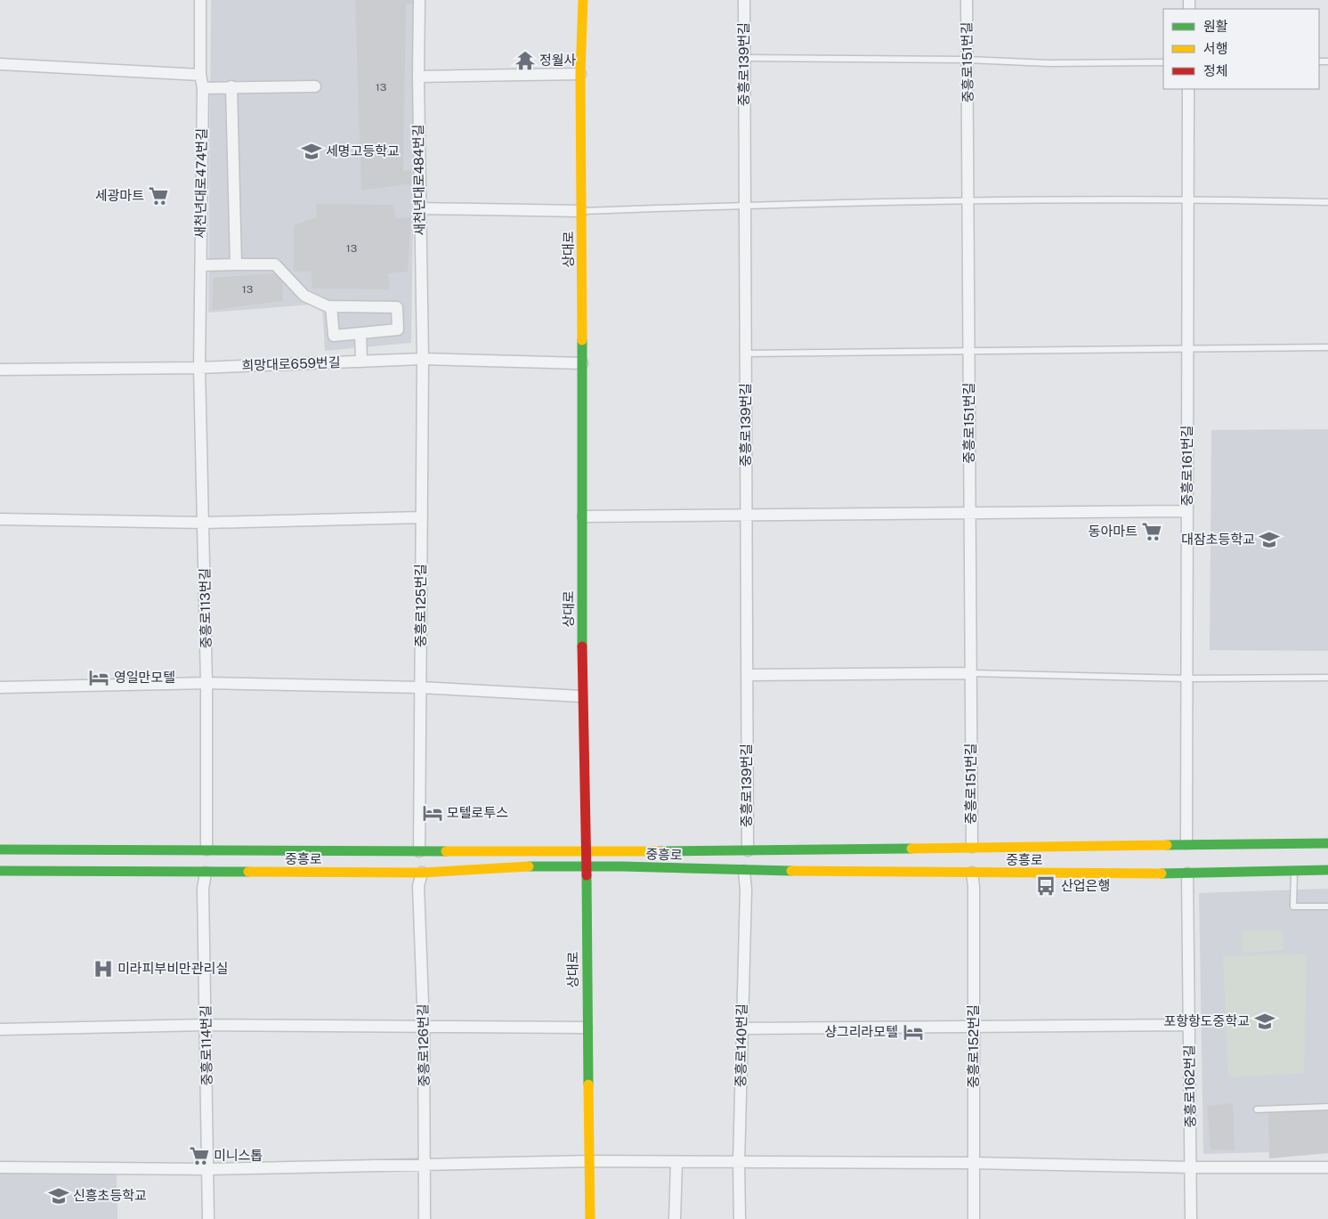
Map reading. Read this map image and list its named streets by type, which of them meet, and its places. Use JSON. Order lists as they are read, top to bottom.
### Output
{
  "streets": {
    "main road": ["상대로", "중흥로"],
    "street": [
      "중흥로151번길",
      "중흥로139번길",
      "새천년대로484번길",
      "새천년대로474번길",
      "희망대로659번길",
      "중흥로161번길",
      "중흥로125번길",
      "중흥로113번길",
      "중흥로114번길",
      "중흥로126번길",
      "중흥로140번길",
      "중흥로152번길",
      "중흥로162번길"
    ]
  },
  "crossings": [
    ["중흥로151번길", "중흥로"],
    ["중흥로139번길", "중흥로"],
    ["새천년대로484번길", "희망대로659번길"],
    ["새천년대로484번길", "중흥로125번길"],
    ["새천년대로474번길", "희망대로659번길"],
    ["새천년대로474번길", "중흥로113번길"],
    ["상대로", "희망대로659번길"],
    ["상대로", "중흥로"],
    ["희망대로659번길", "중흥로125번길"],
    ["희망대로659번길", "중흥로113번길"],
    ["중흥로161번길", "중흥로"],
    ["중흥로125번길", "중흥로"],
    ["중흥로113번길", "중흥로"],
    ["중흥로", "중흥로114번길"],
    ["중흥로", "중흥로126번길"],
    ["중흥로", "중흥로140번길"],
    ["중흥로", "중흥로152번길"],
    ["중흥로", "중흥로162번길"]
  ],
  "places": {
    "temple": ["정월사"],
    "school or university": [
      "세명고등학교",
      "대잠초등학교",
      "포항항도중학교",
      "신흥초등학교"
    ],
    "supermarket": ["세광마트", "동아마트", "미니스톱"],
    "hotel": ["영일만모텔", "모텔로투스", "샹그리라모텔"],
    "bus stop": ["산업은행"],
    "hospital": ["미라피부비만관리실"]
  },
  "house_numbers": ["13", "13", "13"],
  "legend": ["원활", "서행", "정체"]
}
